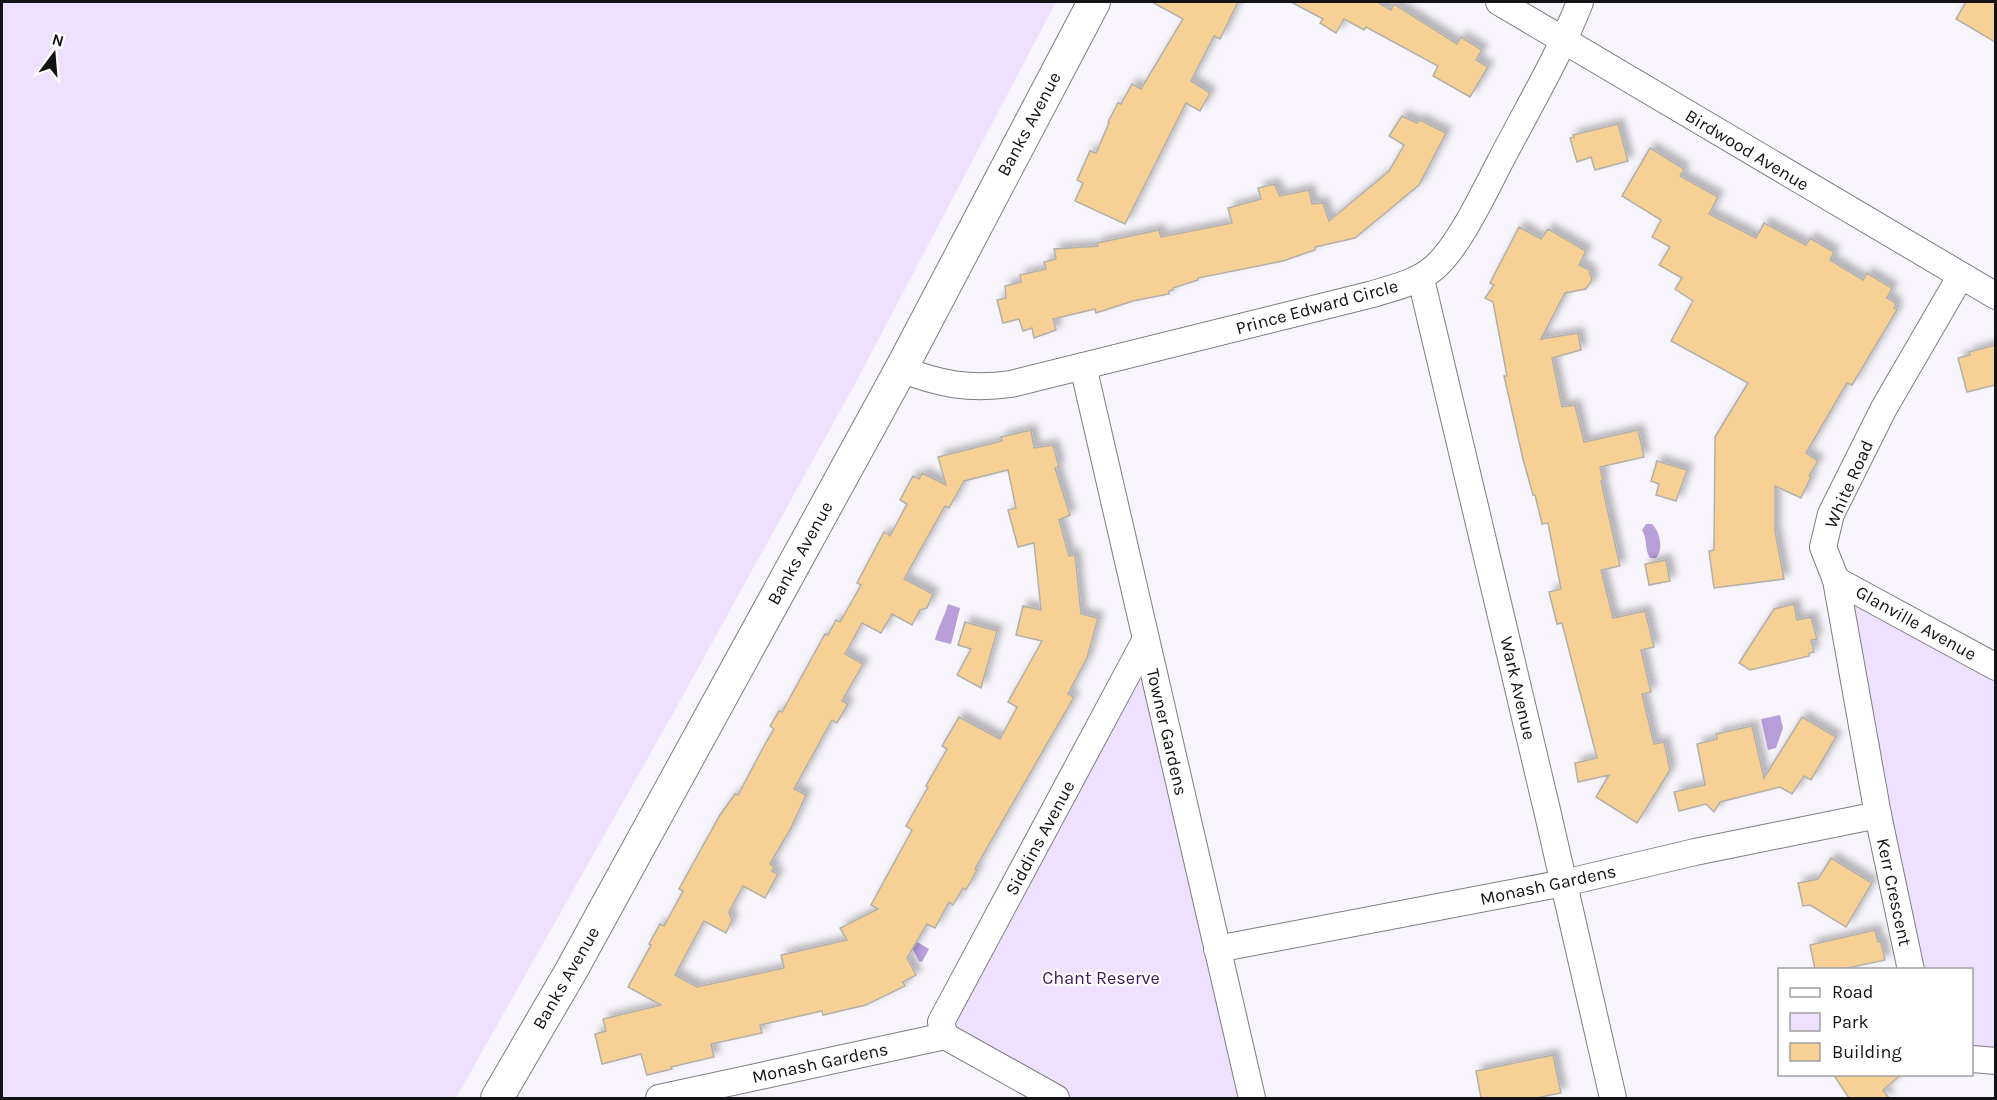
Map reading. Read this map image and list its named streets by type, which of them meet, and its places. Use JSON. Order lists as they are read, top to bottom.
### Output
{
  "streets": {
    "street": [
      "Banks Avenue",
      "Birdwood Avenue",
      "Prince Edward Circle",
      "White Road",
      "Glanville Avenue",
      "Wark Avenue",
      "Towner Gardens",
      "Siddins Avenue",
      "Monash Gardens",
      "Kerr Crescent"
    ]
  },
  "crossings": [
    ["Banks Avenue", "Prince Edward Circle"],
    ["Birdwood Avenue", "Prince Edward Circle"],
    ["Birdwood Avenue", "White Road"],
    ["Prince Edward Circle", "Wark Avenue"],
    ["Prince Edward Circle", "Towner Gardens"],
    ["White Road", "Glanville Avenue"],
    ["White Road", "Monash Gardens"],
    ["White Road", "Kerr Crescent"],
    ["Wark Avenue", "Monash Gardens"],
    ["Towner Gardens", "Siddins Avenue"],
    ["Towner Gardens", "Monash Gardens"],
    ["Siddins Avenue", "Monash Gardens"],
    ["Monash Gardens", "Kerr Crescent"]
  ],
  "parks": ["Chant Reserve"],
  "legend": ["Road", "Park", "Building"],
  "north": "top"
}
